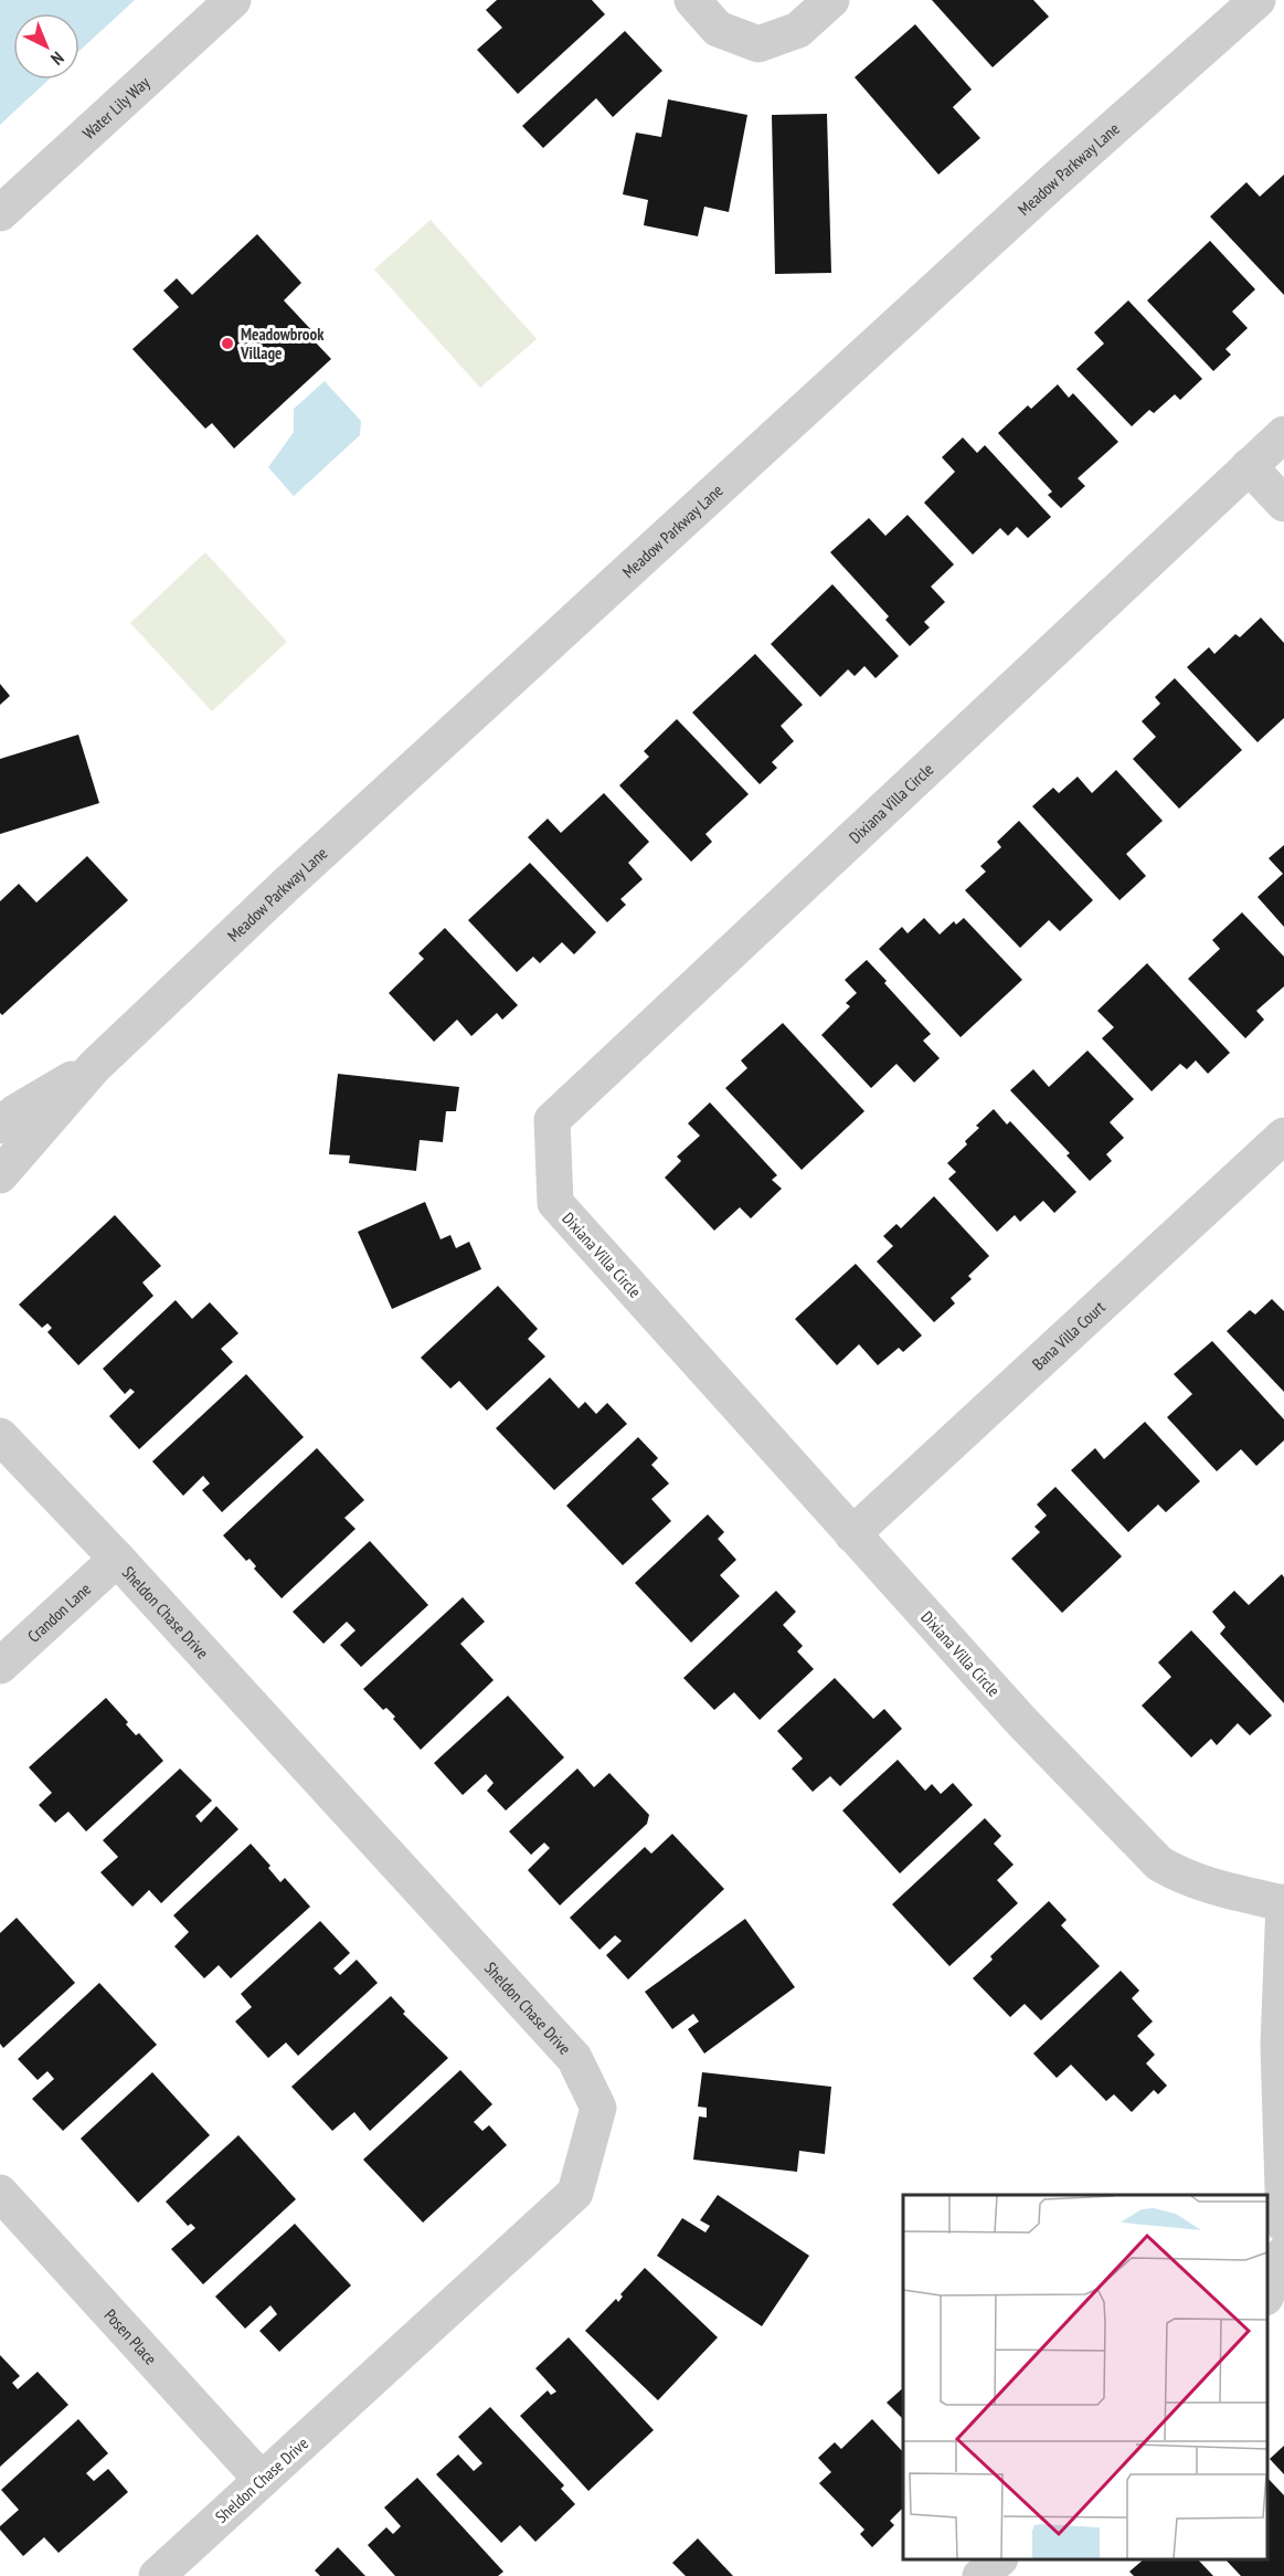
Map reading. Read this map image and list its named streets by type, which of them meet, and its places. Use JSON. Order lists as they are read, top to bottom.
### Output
{
  "streets": {
    "street": [
      "Water Lily Way",
      "Meadow Parkway Lane",
      "Dixiana Villa Circle",
      "Bana Villa Court",
      "Crandon Lane",
      "Sheldon Chase Drive",
      "Posen Place"
    ]
  },
  "crossings": [
    ["Dixiana Villa Circle", "Bana Villa Court"],
    ["Crandon Lane", "Sheldon Chase Drive"],
    ["Sheldon Chase Drive", "Posen Place"]
  ],
  "places": ["Meadowbrook Village"],
  "north": "bottom right"
}
